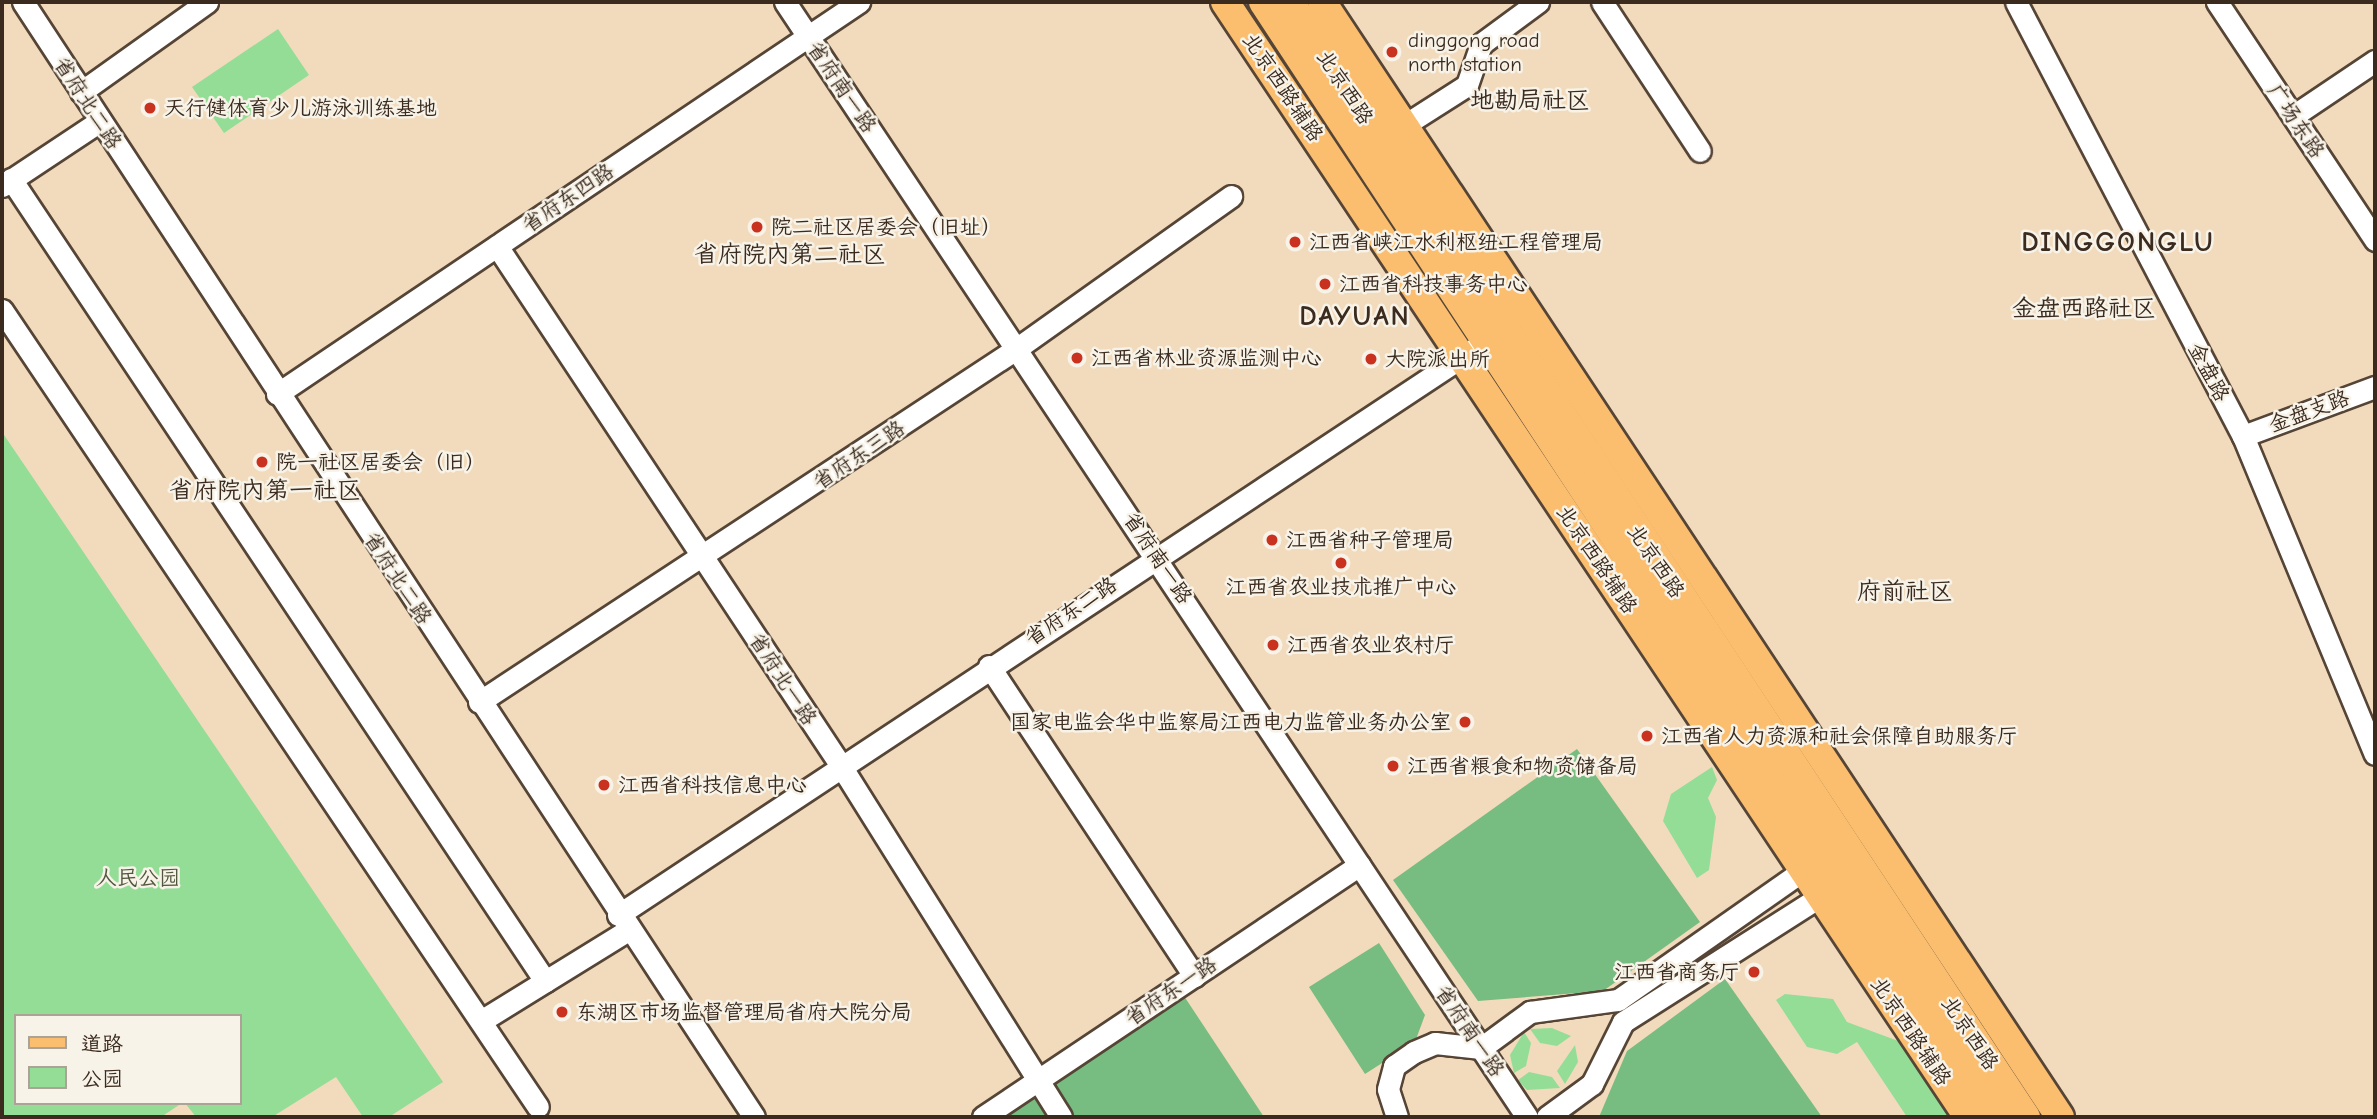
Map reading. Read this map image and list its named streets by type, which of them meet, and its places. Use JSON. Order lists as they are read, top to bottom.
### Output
{
  "streets": {
    "main road": ["北京西路辅路", "北京西路"],
    "street": [
      "省府南一路",
      "省府北二路",
      "广场东路",
      "省府东四路",
      "金盘路",
      "金盘支路",
      "省府东三路",
      "省府东二路",
      "省府北一路",
      "省府东一路"
    ]
  },
  "crossings": [
    ["省府南一路", "省府东四路"],
    ["省府南一路", "省府东三路"],
    ["省府南一路", "省府东二路"],
    ["省府南一路", "省府东一路"],
    ["北京西路辅路", "北京西路"],
    ["北京西路辅路", "省府东二路"],
    ["北京西路", "省府东二路"],
    ["省府北二路", "省府东四路"],
    ["省府北二路", "省府东三路"],
    ["省府北二路", "省府东二路"],
    ["省府东四路", "省府北一路"],
    ["金盘路", "金盘支路"],
    ["省府东三路", "省府北一路"],
    ["省府东二路", "省府北一路"],
    ["省府北一路", "省府东一路"]
  ],
  "districts": [
    "地勘局社区",
    "DINGGONGLU",
    "省府院内第二社区",
    "金盘西路社区",
    "DAYUAN",
    "省府院内第一社区",
    "府前社区"
  ],
  "parks": ["人民公园"],
  "places": [
    "dinggong road north station",
    "天行健体育少儿游泳训练基地",
    "院二社区居委会（旧址）",
    "江西省峡江水利枢纽工程管理局",
    "江西省科技事务中心",
    "江西省林业资源监测中心",
    "大院派出所",
    "院一社区居委会（旧）",
    "江西省种子管理局",
    "江西省农业技术推广中心",
    "江西省农业农村厅",
    "国家电监会华中监察局江西电力监管业务办公室",
    "江西省人力资源和社会保障自助服务厅",
    "江西省粮食和物资储备局",
    "江西省科技信息中心",
    "江西省商务厅",
    "东湖区市场监督管理局省府大院分局"
  ],
  "legend": ["道路", "公园"]
}
